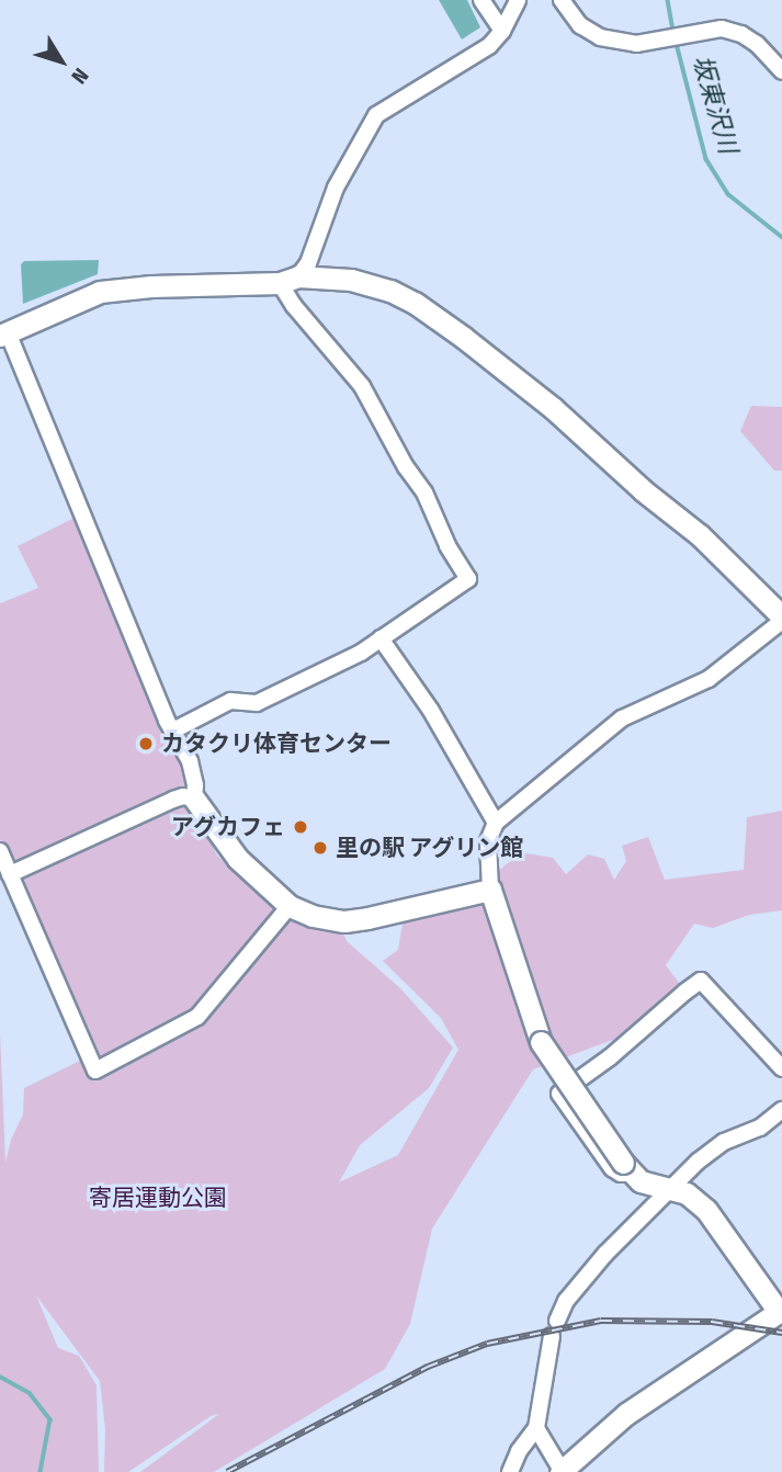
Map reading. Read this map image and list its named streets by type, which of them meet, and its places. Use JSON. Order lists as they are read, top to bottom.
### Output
{
  "water": ["坂東沢川"],
  "parks": ["寄居運動公園"],
  "places": ["カタクリ体育センター", "アグカフェ", "里の駅 アグリン館"],
  "north": "bottom right"
}
